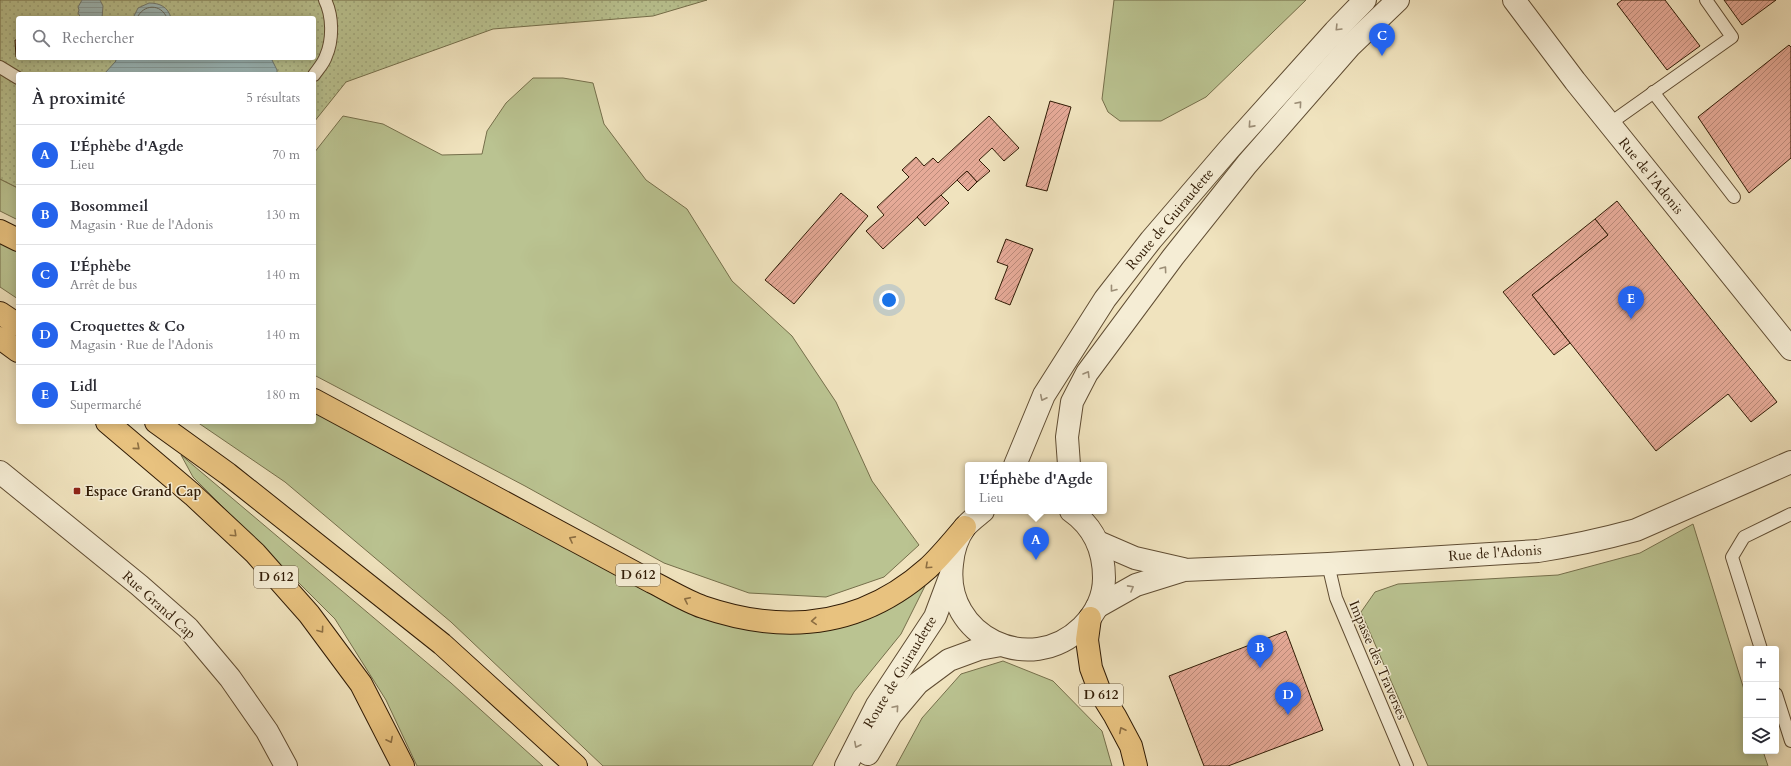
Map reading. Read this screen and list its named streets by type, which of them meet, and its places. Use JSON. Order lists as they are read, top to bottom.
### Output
{
  "streets": {
    "highway": ["D 612"],
    "street": ["Rue de l'Adonis", "Route de Guiraudette", "Rue Grand Cap"],
    "lane": ["Impasse des Traverses"]
  },
  "crossings": [
    ["Rue de l'Adonis", "D 612"],
    ["Rue de l'Adonis", "Impasse des Traverses"]
  ],
  "places": {
    "transit": ["Espace Grand Cap"]
  },
  "page": {
    "search": "Rechercher",
    "pins": [
      "C",
      "E",
      "A",
      "B",
      "D"
    ],
    "heading": ["À proximité", "5 résultats"],
    "list": [
      {
        "mark": "A",
        "name": "L'Éphèbe d'Agde",
        "note": "Lieu",
        "value": "70 m"
      },
      {
        "mark": "B",
        "name": "Bosommeil",
        "note": "Magasin · Rue de l'Adonis",
        "value": "130 m"
      },
      {
        "mark": "C",
        "name": "L'Éphèbe",
        "note": "Arrêt de bus",
        "value": "140 m"
      },
      {
        "mark": "D",
        "name": "Croquettes & Co",
        "note": "Magasin · Rue de l'Adonis",
        "value": "140 m"
      },
      {
        "mark": "E",
        "name": "Lidl",
        "note": "Supermarché",
        "value": "180 m"
      }
    ],
    "popup": ["L'Éphèbe d'Agde", "Lieu"],
    "map_buttons": ["+", "−"]
  }
}
